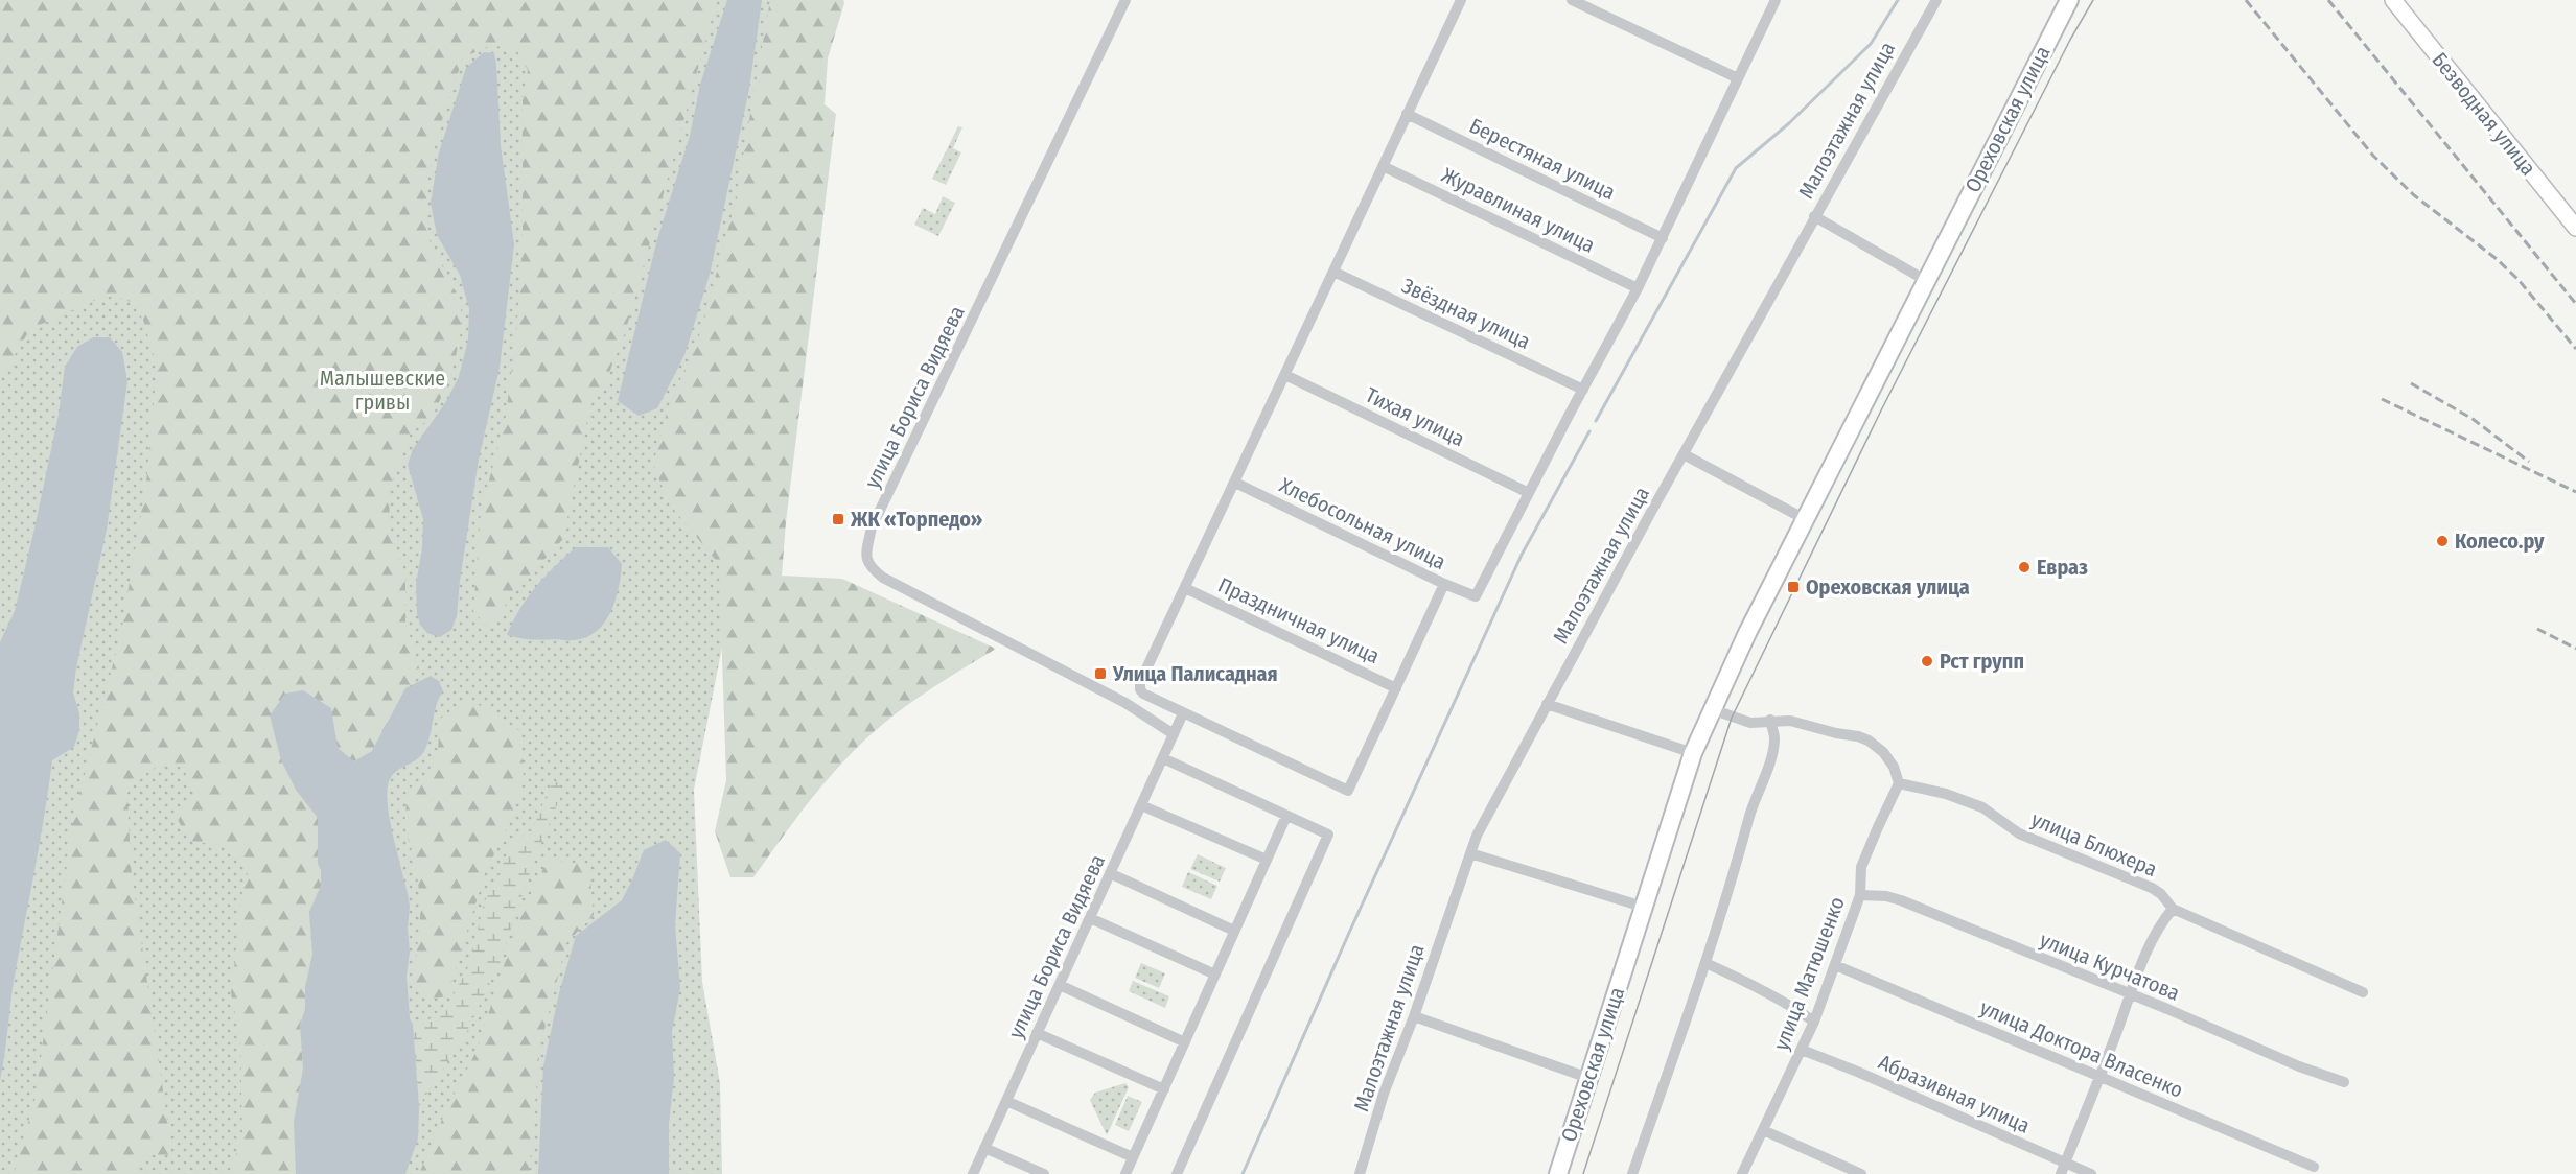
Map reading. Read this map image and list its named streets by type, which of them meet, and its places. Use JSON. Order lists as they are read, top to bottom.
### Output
{
  "streets": {
    "main road": ["Безводная улица", "Ореховская улица"],
    "street": [
      "Малоэтажная улица",
      "Берестяная улица",
      "Журавлиная улица",
      "Звёздная улица",
      "улица Бориса Видяева",
      "Тихая улица",
      "Хлебосольная улица",
      "Праздничная улица",
      "улица Блюхера",
      "улица Курчатова",
      "улица Матюшенко",
      "улица Доктора Власенко",
      "Абразивная улица"
    ]
  },
  "crossings": [
    ["Тихая улица", "Хлебосольная улица"],
    ["улица Блюхера", "улица Матюшенко"],
    ["улица Курчатова", "улица Матюшенко"],
    ["улица Матюшенко", "улица Доктора Власенко"],
    ["улица Матюшенко", "Абразивная улица"]
  ],
  "parks": ["Малышевские гривы"],
  "places": {
    "transit": ["ЖК «Торпедо»", "Ореховская улица", "Улица Палисадная"],
    "other": ["Колесо.ру", "Евраз", "Рст групп"]
  }
}
